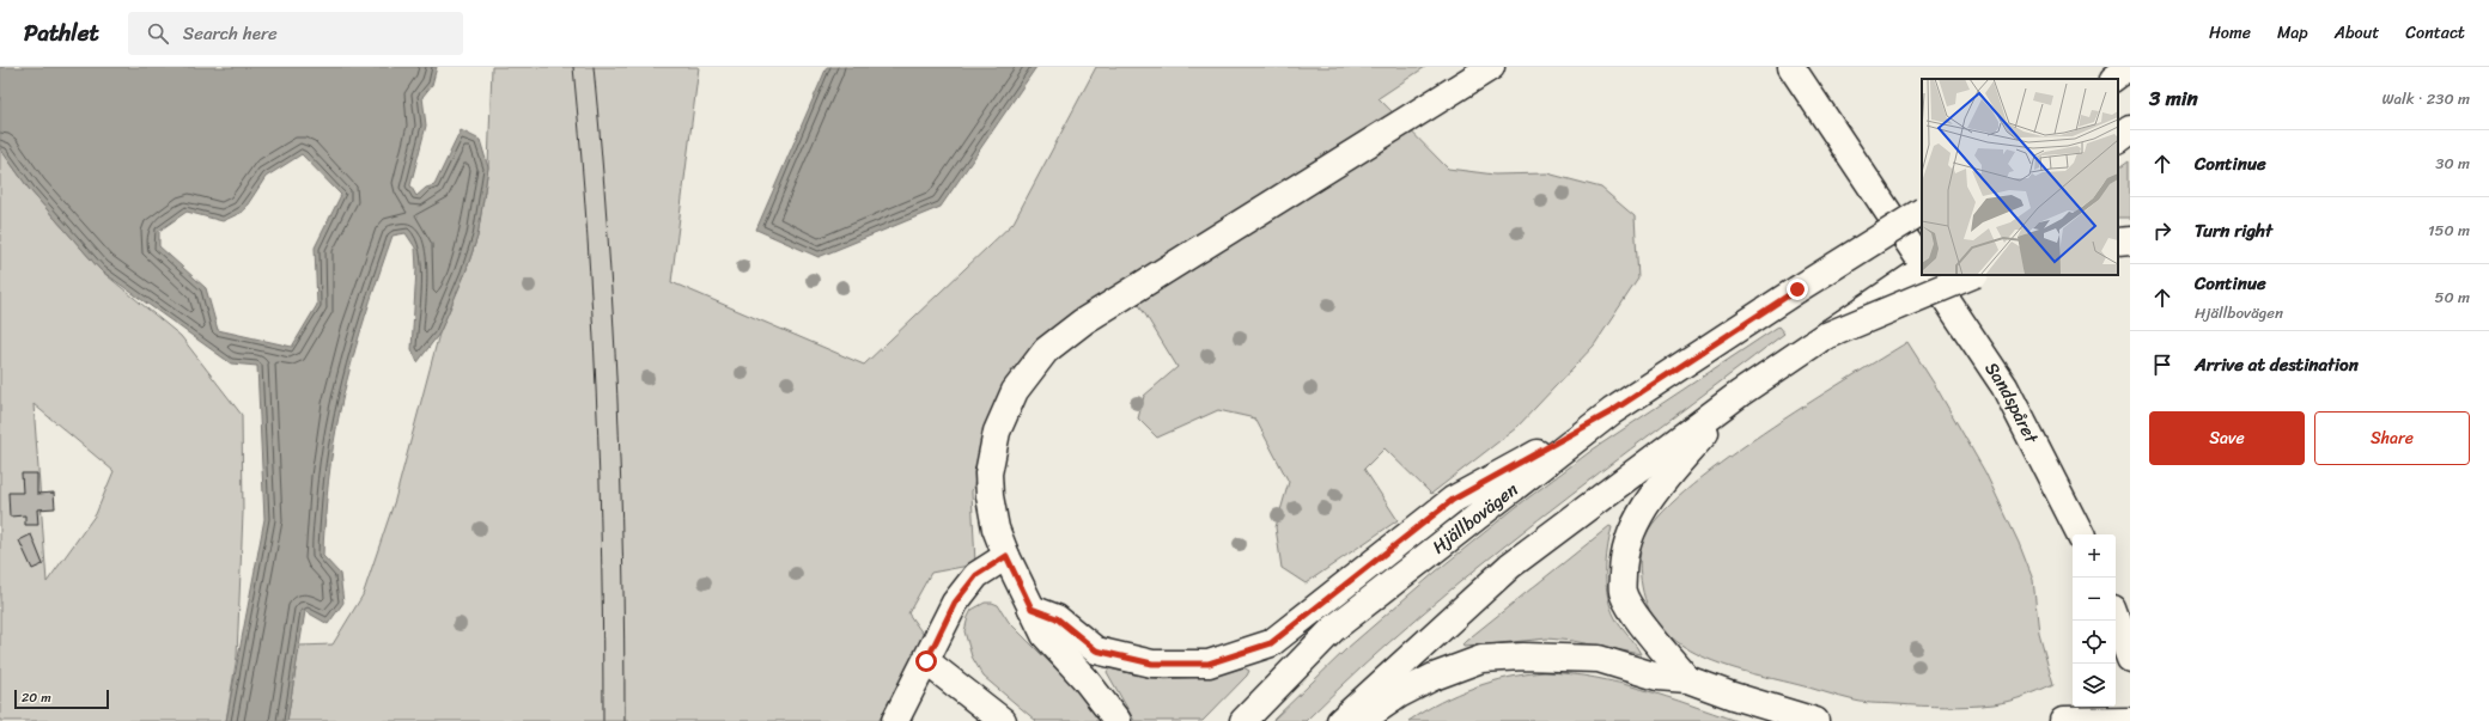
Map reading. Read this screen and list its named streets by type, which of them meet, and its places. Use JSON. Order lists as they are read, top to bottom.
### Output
{
  "streets": {
    "main road": ["Sandspåret", "Hjällbovägen"]
  },
  "scale_bar": "20 m",
  "page": {
    "header": "Pathlet",
    "search": "Search here",
    "nav": [
      "Home",
      "Map",
      "About",
      "Contact"
    ],
    "heading": ["3 min", "Walk · 230 m"],
    "list": [
      ["Continue", "30 m"],
      ["Turn right", "150 m"],
      ["Continue", "Hjällbovägen", "50 m"],
      "Arrive at destination"
    ],
    "buttons": ["Save", "Share"],
    "map_buttons": ["+", "−"],
    "scale": "20 m"
  }
}
